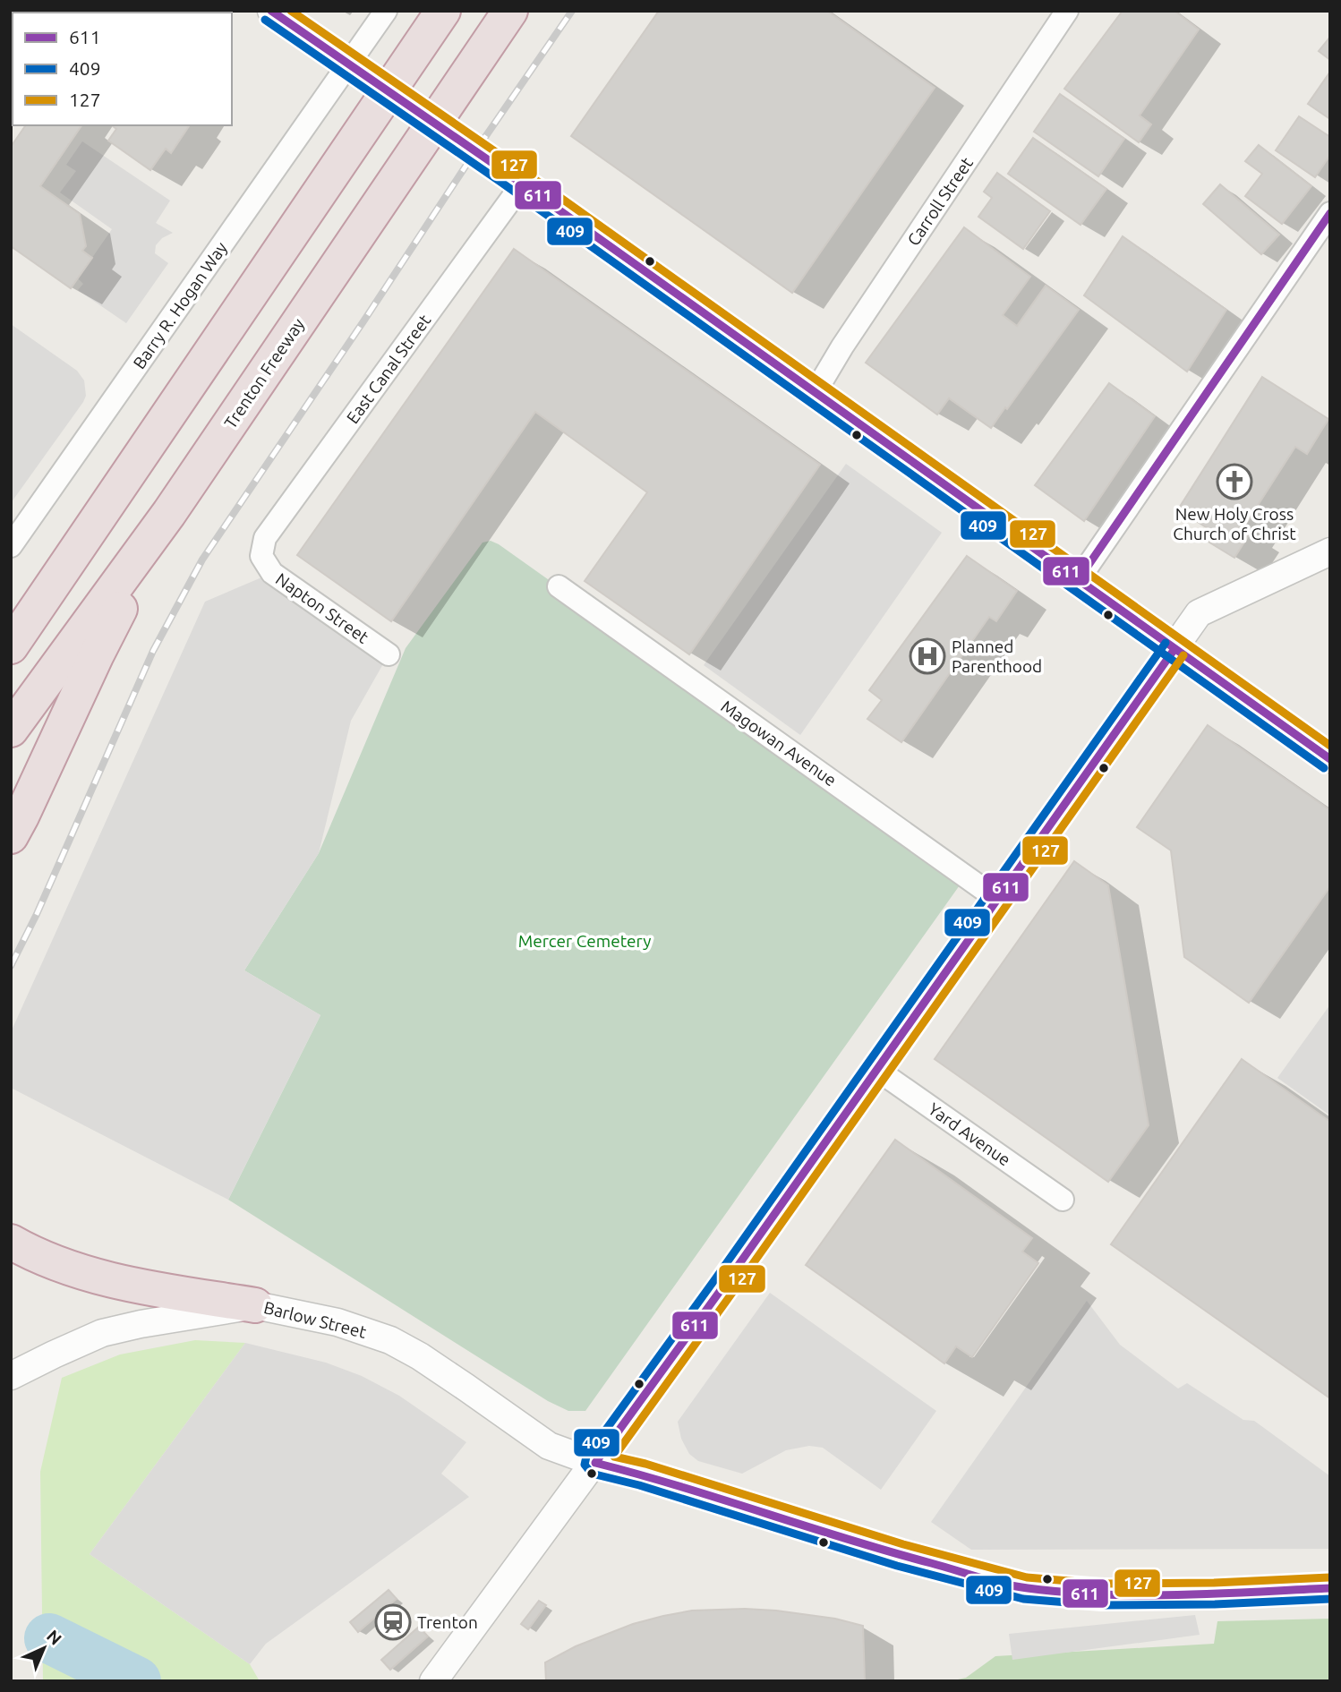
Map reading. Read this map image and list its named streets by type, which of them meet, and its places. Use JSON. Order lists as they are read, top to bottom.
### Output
{
  "streets": {
    "highway": ["Trenton Freeway"],
    "street": [
      "Carroll Street",
      "Barry R. Hogan Way",
      "East Canal Street",
      "Napton Street",
      "Magowan Avenue",
      "Yard Avenue",
      "Barlow Street"
    ]
  },
  "crossings": [
    ["East Canal Street", "Napton Street"]
  ],
  "parks": ["Mercer Cemetery"],
  "places": {
    "church": ["New Holy Cross Church of Christ"],
    "hospital": ["Planned Parenthood"],
    "station": ["Trenton"]
  },
  "lines": ["transit line 611", "transit line 127", "transit line 409"],
  "legend": ["611", "409", "127"],
  "north": "top right"
}
